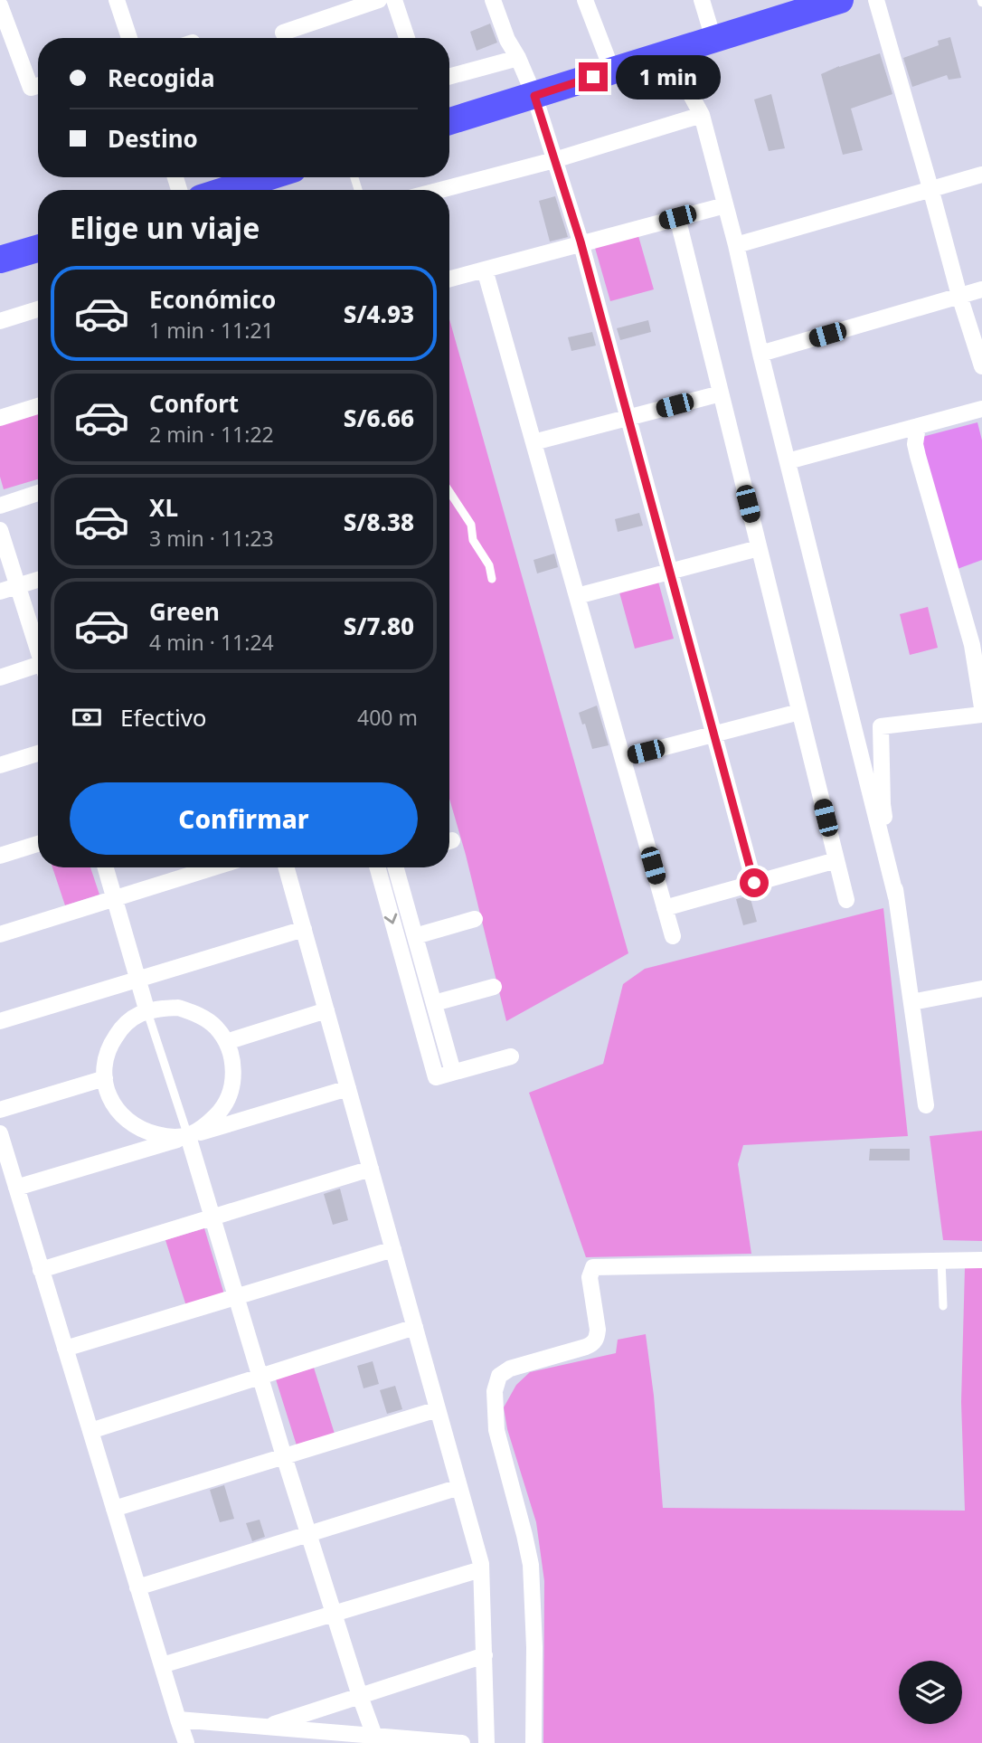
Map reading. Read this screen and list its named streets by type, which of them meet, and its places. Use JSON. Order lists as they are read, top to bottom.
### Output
{
  "page": {
    "banner": ["Recogida", "Destino"],
    "bubble": "1 min",
    "heading": "Elige un viaje",
    "list": [
      {
        "name": "Económico",
        "note": "1 min · 11:21",
        "value": "S/4.93"
      },
      {
        "name": "Confort",
        "note": "2 min · 11:22",
        "value": "S/6.66"
      },
      {
        "name": "XL",
        "note": "3 min · 11:23",
        "value": "S/8.38"
      },
      {
        "name": "Green",
        "note": "4 min · 11:24",
        "value": "S/7.80"
      }
    ],
    "pay": ["Efectivo", "400 m"],
    "buttons": "Confirmar"
  }
}
